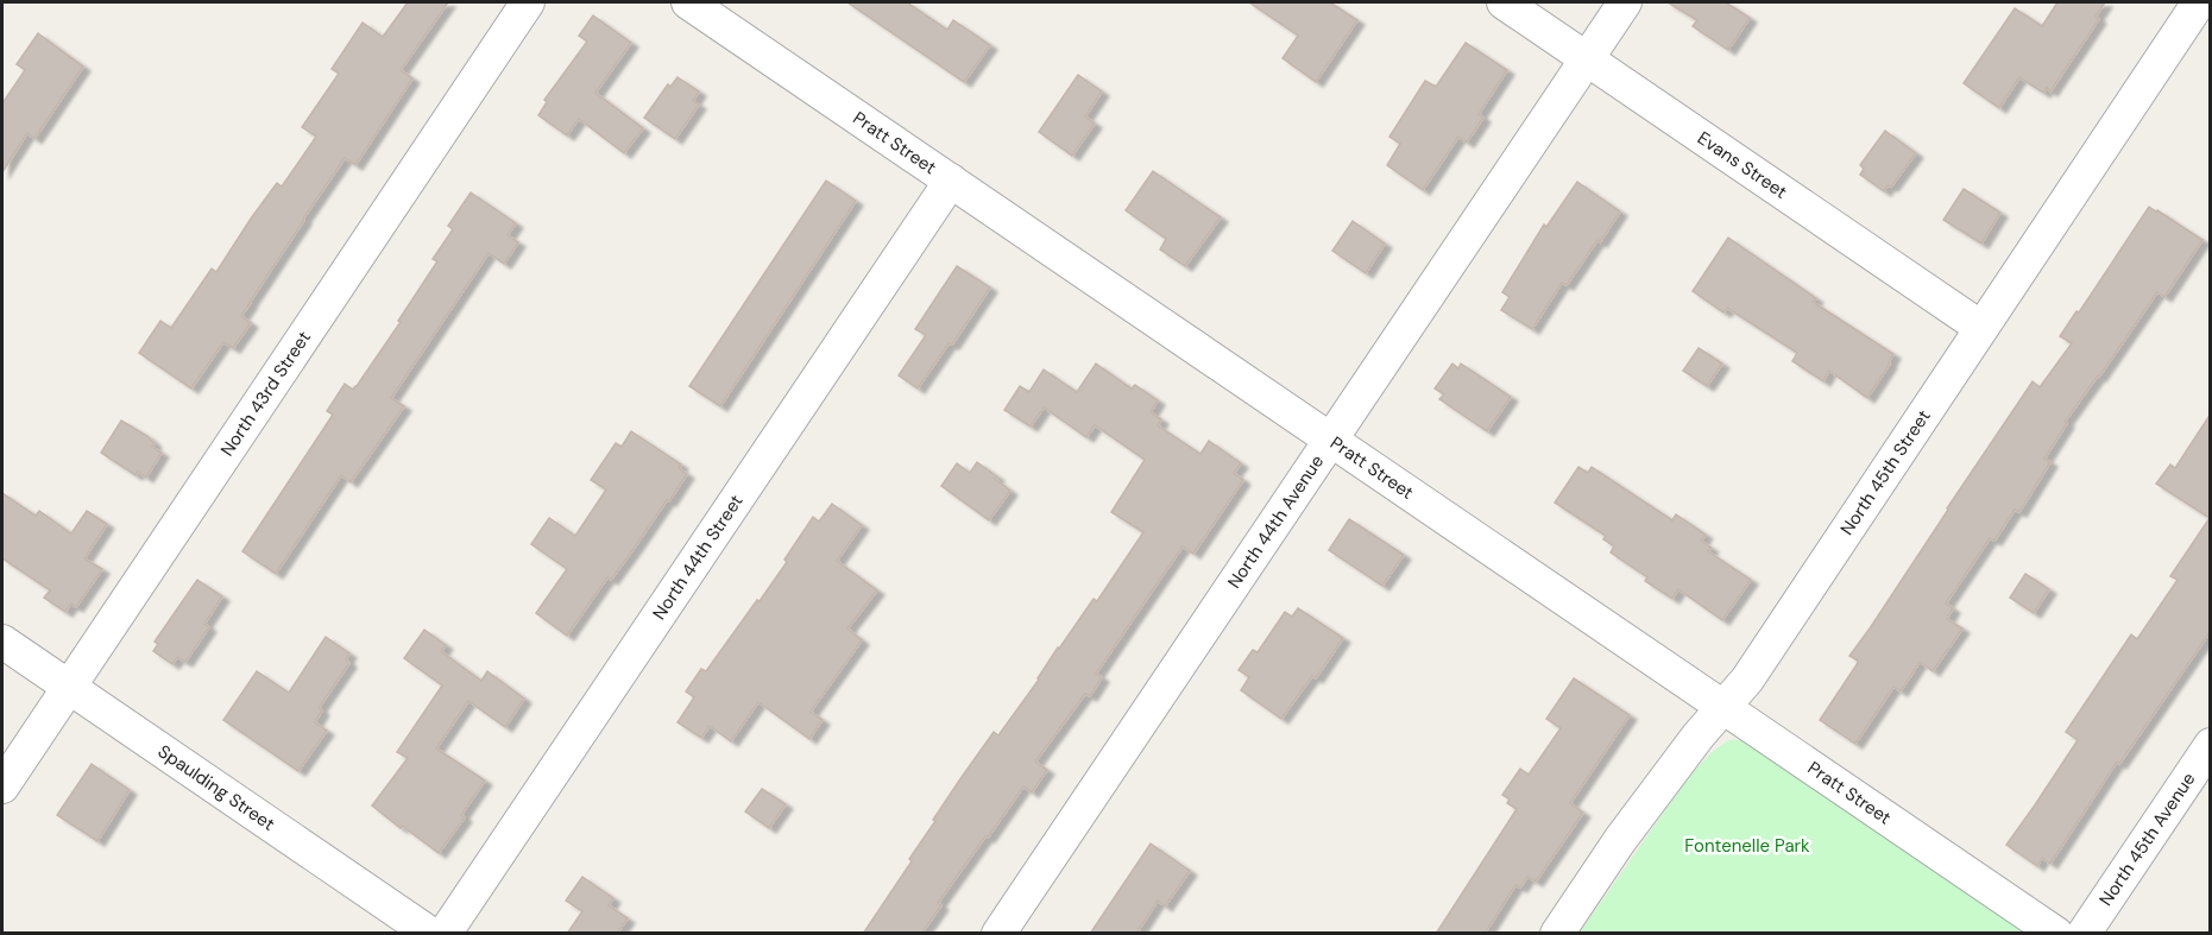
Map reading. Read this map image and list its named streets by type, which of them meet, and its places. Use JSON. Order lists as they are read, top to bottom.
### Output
{
  "streets": {
    "street": [
      "Pratt Street",
      "Evans Street",
      "North 43rd Street",
      "North 45th Street",
      "North 44th Avenue",
      "North 44th Street",
      "Spaulding Street",
      "North 45th Avenue"
    ]
  },
  "crossings": [
    ["Pratt Street", "North 45th Street"],
    ["Pratt Street", "North 44th Avenue"],
    ["Pratt Street", "North 44th Street"],
    ["Evans Street", "North 45th Street"],
    ["Evans Street", "North 44th Avenue"],
    ["North 43rd Street", "Spaulding Street"]
  ],
  "parks": ["Fontenelle Park"]
}
